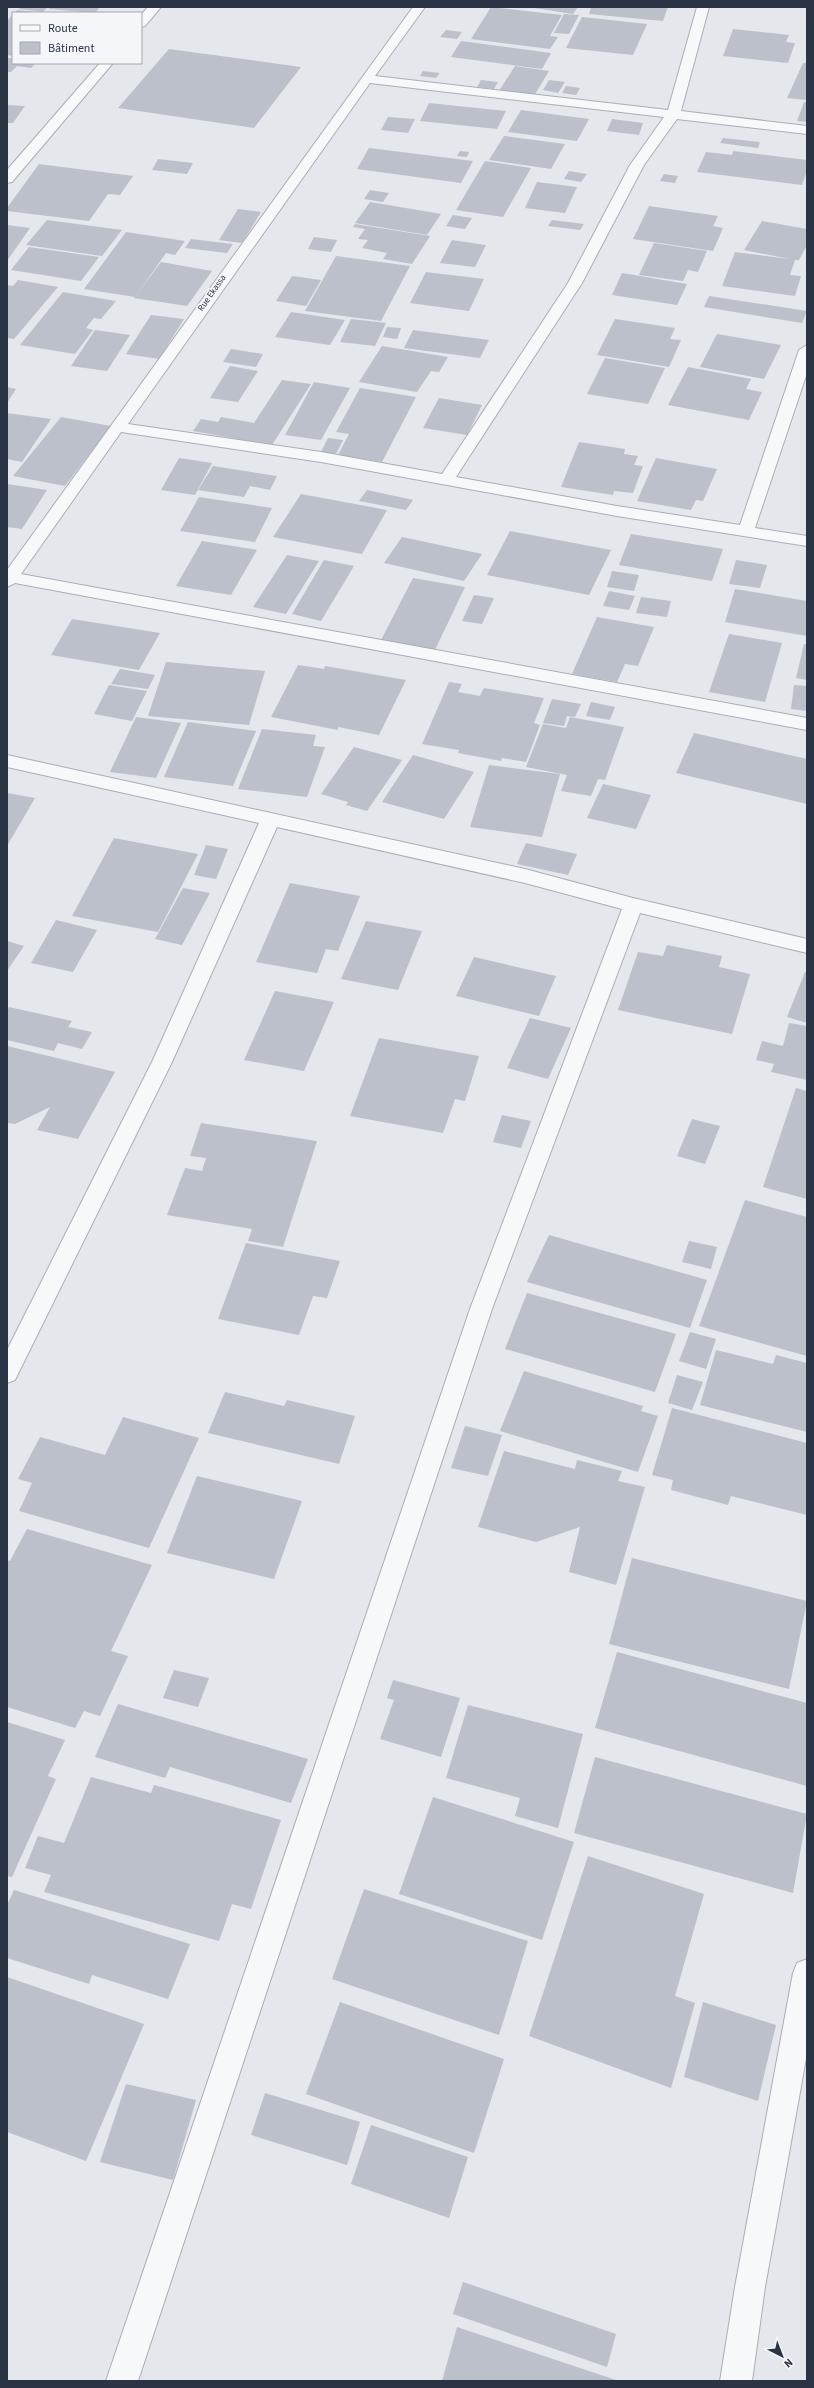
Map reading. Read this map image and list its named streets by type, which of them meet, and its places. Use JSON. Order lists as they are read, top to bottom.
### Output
{
  "streets": {
    "street": ["Rue Ekassa"]
  },
  "legend": ["Route", "Bâtiment"],
  "north": "bottom right"
}
